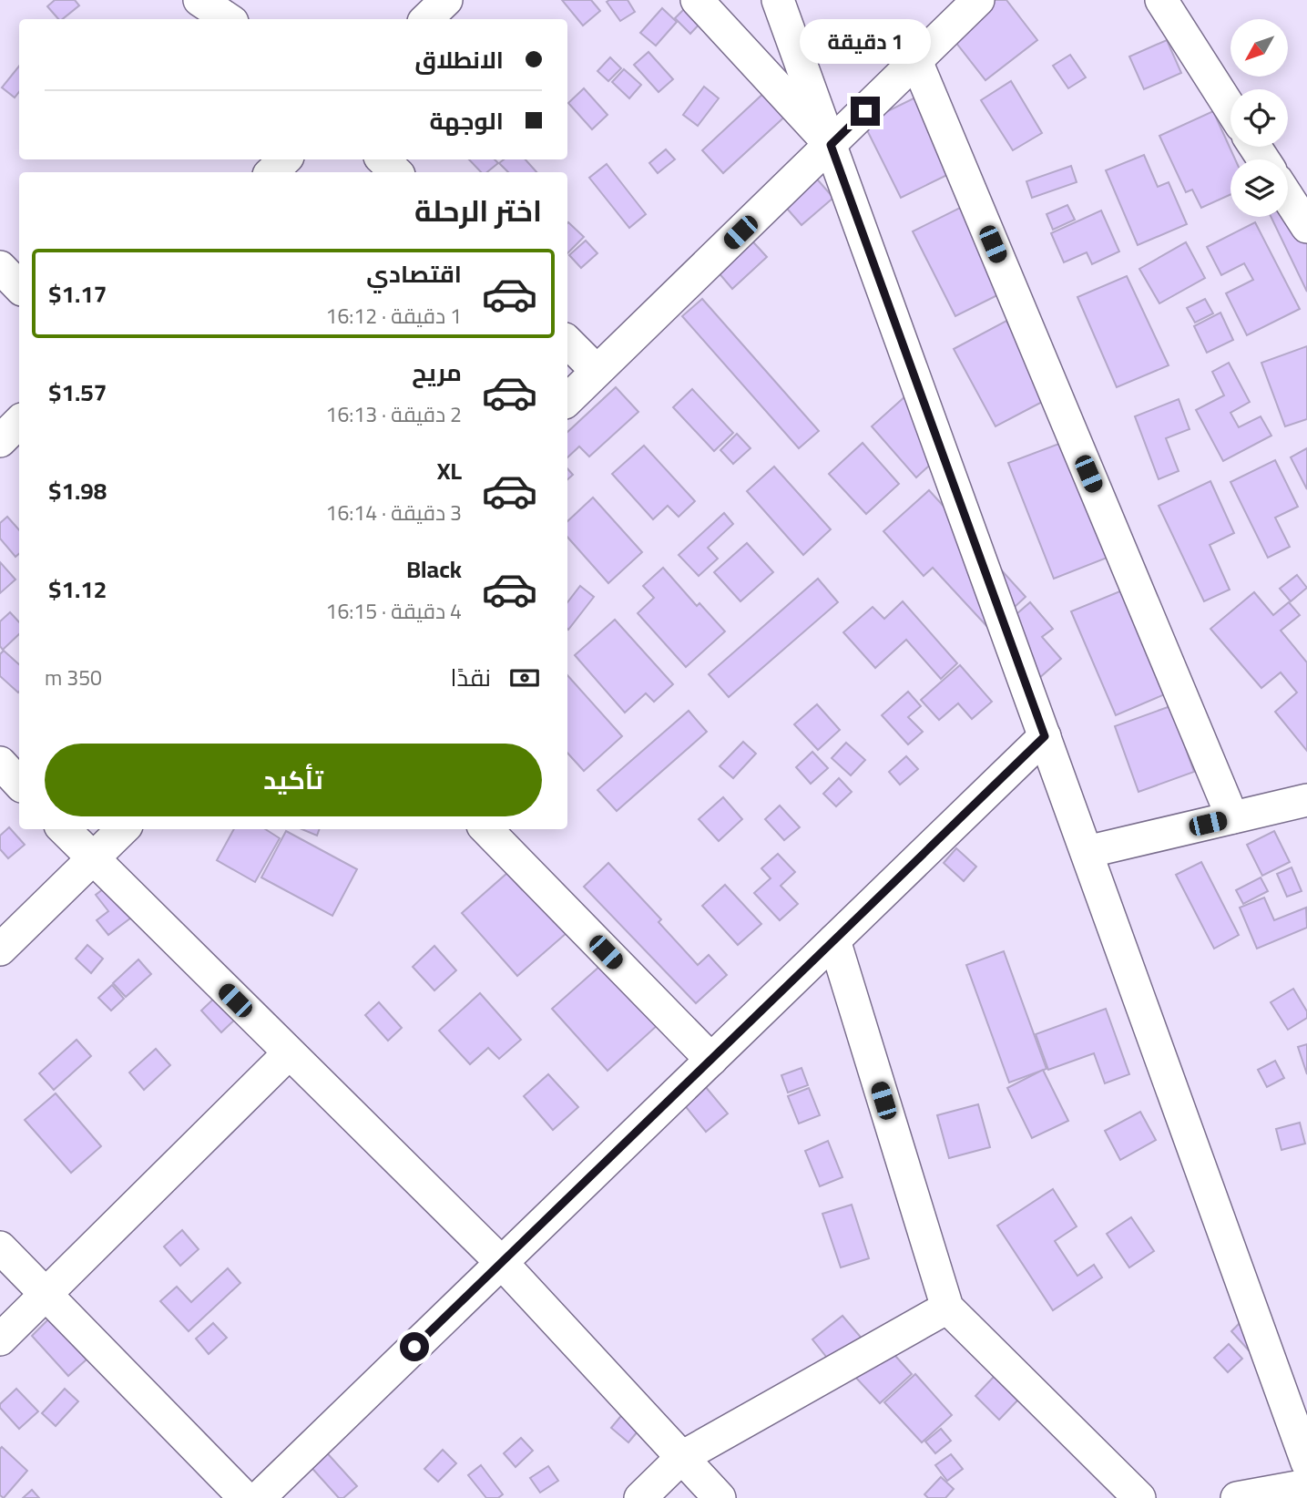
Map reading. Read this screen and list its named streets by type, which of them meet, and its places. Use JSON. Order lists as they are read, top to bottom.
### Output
{
  "north": "bottom left",
  "page": {
    "bubble": "1 دقيقة",
    "banner": ["الانطلاق", "الوجهة"],
    "heading": "اختر الرحلة",
    "list": [
      {
        "name": "اقتصادي",
        "note": "1 دقيقة · 16:12",
        "value": "$1.17"
      },
      {
        "name": "مريح",
        "note": "2 دقيقة · 16:13",
        "value": "$1.57"
      },
      {
        "name": "XL",
        "note": "3 دقيقة · 16:14",
        "value": "$1.98"
      },
      {
        "name": "Black",
        "note": "4 دقيقة · 16:15",
        "value": "$1.12"
      }
    ],
    "pay": ["نقدًا", "350 m"],
    "buttons": "تأكيد"
  }
}
